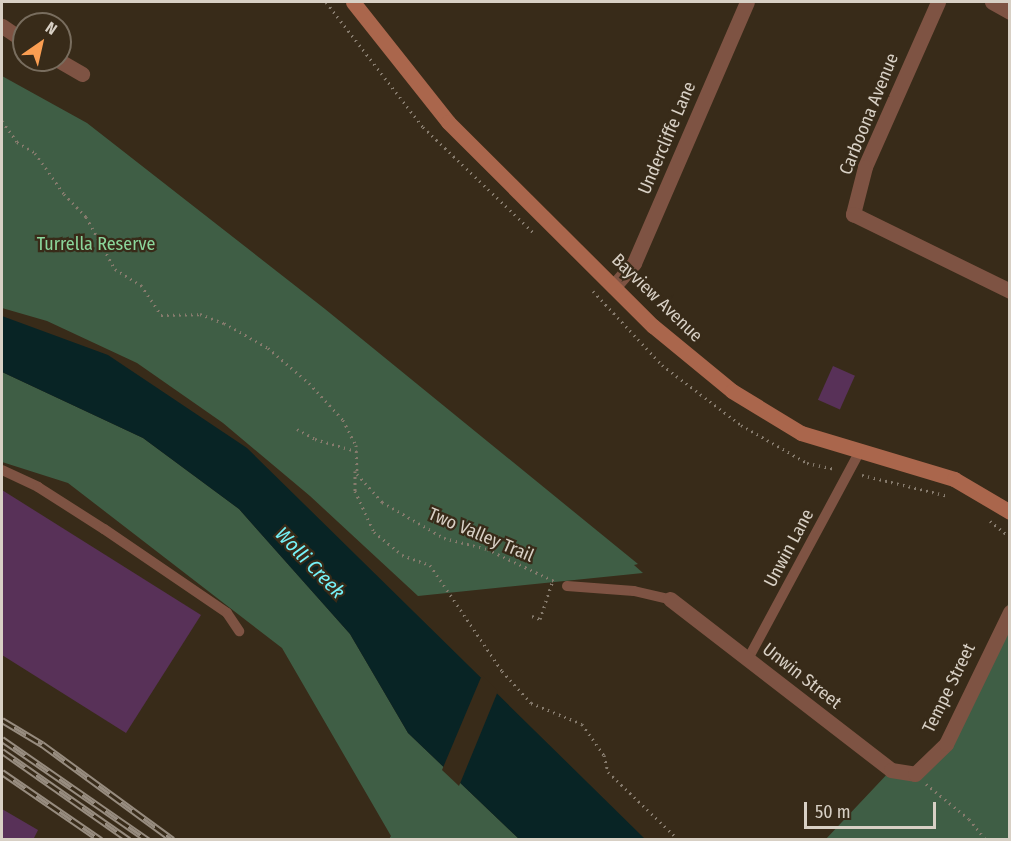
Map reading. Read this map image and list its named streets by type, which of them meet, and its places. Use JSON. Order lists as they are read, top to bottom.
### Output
{
  "streets": {
    "main road": ["Bayview Avenue"],
    "street": [
      "Carboona Avenue",
      "Undercliffe Lane",
      "Unwin Street",
      "Tempe Street"
    ],
    "lane": ["Unwin Lane"],
    "path": ["Two Valley Trail"]
  },
  "crossings": [
    ["Undercliffe Lane", "Bayview Avenue"],
    ["Bayview Avenue", "Unwin Lane"],
    ["Unwin Lane", "Unwin Street"],
    ["Unwin Street", "Tempe Street"]
  ],
  "water": ["Wolli Creek"],
  "parks": ["Turrella Reserve"],
  "scale_bar": "50 m",
  "north": "top right"
}
